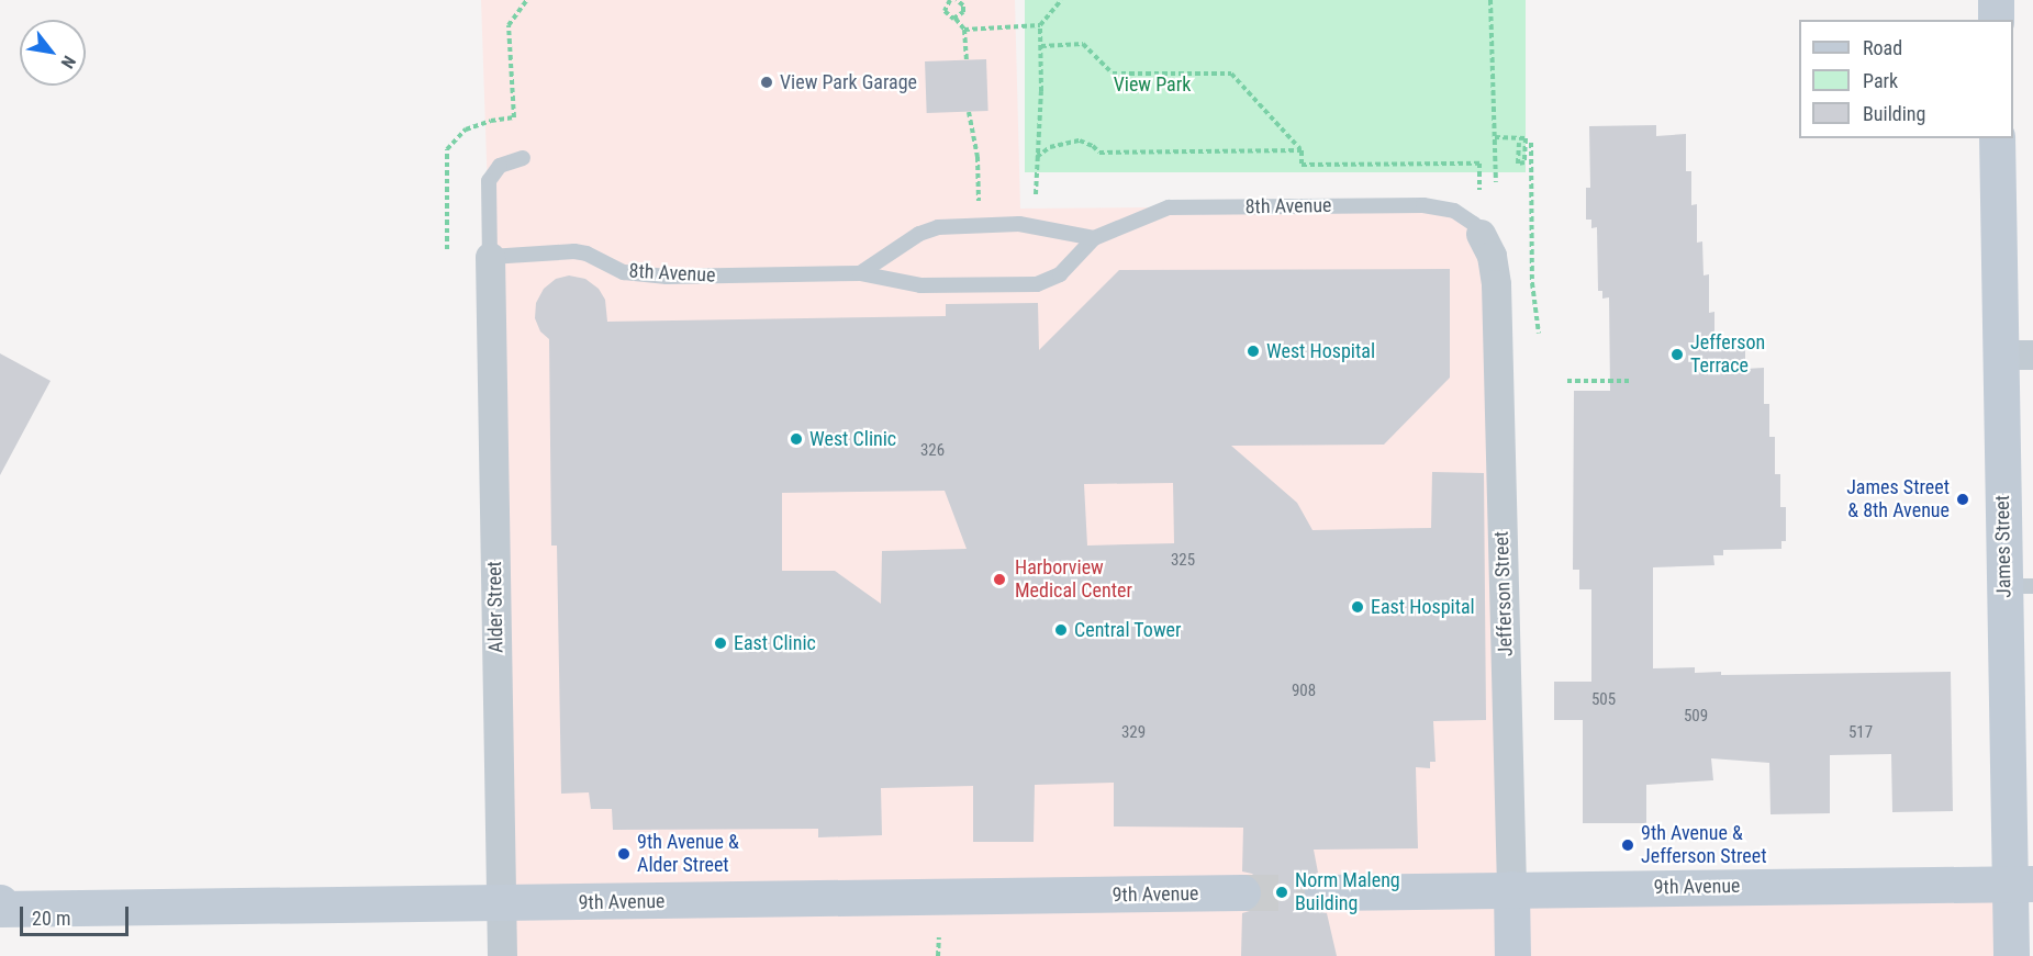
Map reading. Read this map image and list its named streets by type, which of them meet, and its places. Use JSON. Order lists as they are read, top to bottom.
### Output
{
  "streets": {
    "street": [
      "James Street",
      "Jefferson Street",
      "Alder Street",
      "9th Avenue"
    ],
    "lane": ["8th Avenue"]
  },
  "crossings": [
    ["8th Avenue", "Jefferson Street"],
    ["8th Avenue", "Alder Street"],
    ["James Street", "9th Avenue"],
    ["Jefferson Street", "9th Avenue"],
    ["Alder Street", "9th Avenue"]
  ],
  "parks": ["View Park"],
  "places": [
    "View Park Garage",
    "West Hospital",
    "Jefferson Terrace",
    "West Clinic",
    "James Street & 8th Avenue",
    "Harborview Medical Center",
    "East Hospital",
    "Central Tower",
    "East Clinic",
    "9th Avenue & Jefferson Street",
    "9th Avenue & Alder Street",
    "Norm Maleng Building"
  ],
  "house_numbers": [
    "326",
    "325",
    "908",
    "505",
    "509",
    "329",
    "517"
  ],
  "legend": ["Road", "Park", "Building"],
  "scale_bar": "20 m",
  "north": "bottom right"
}
